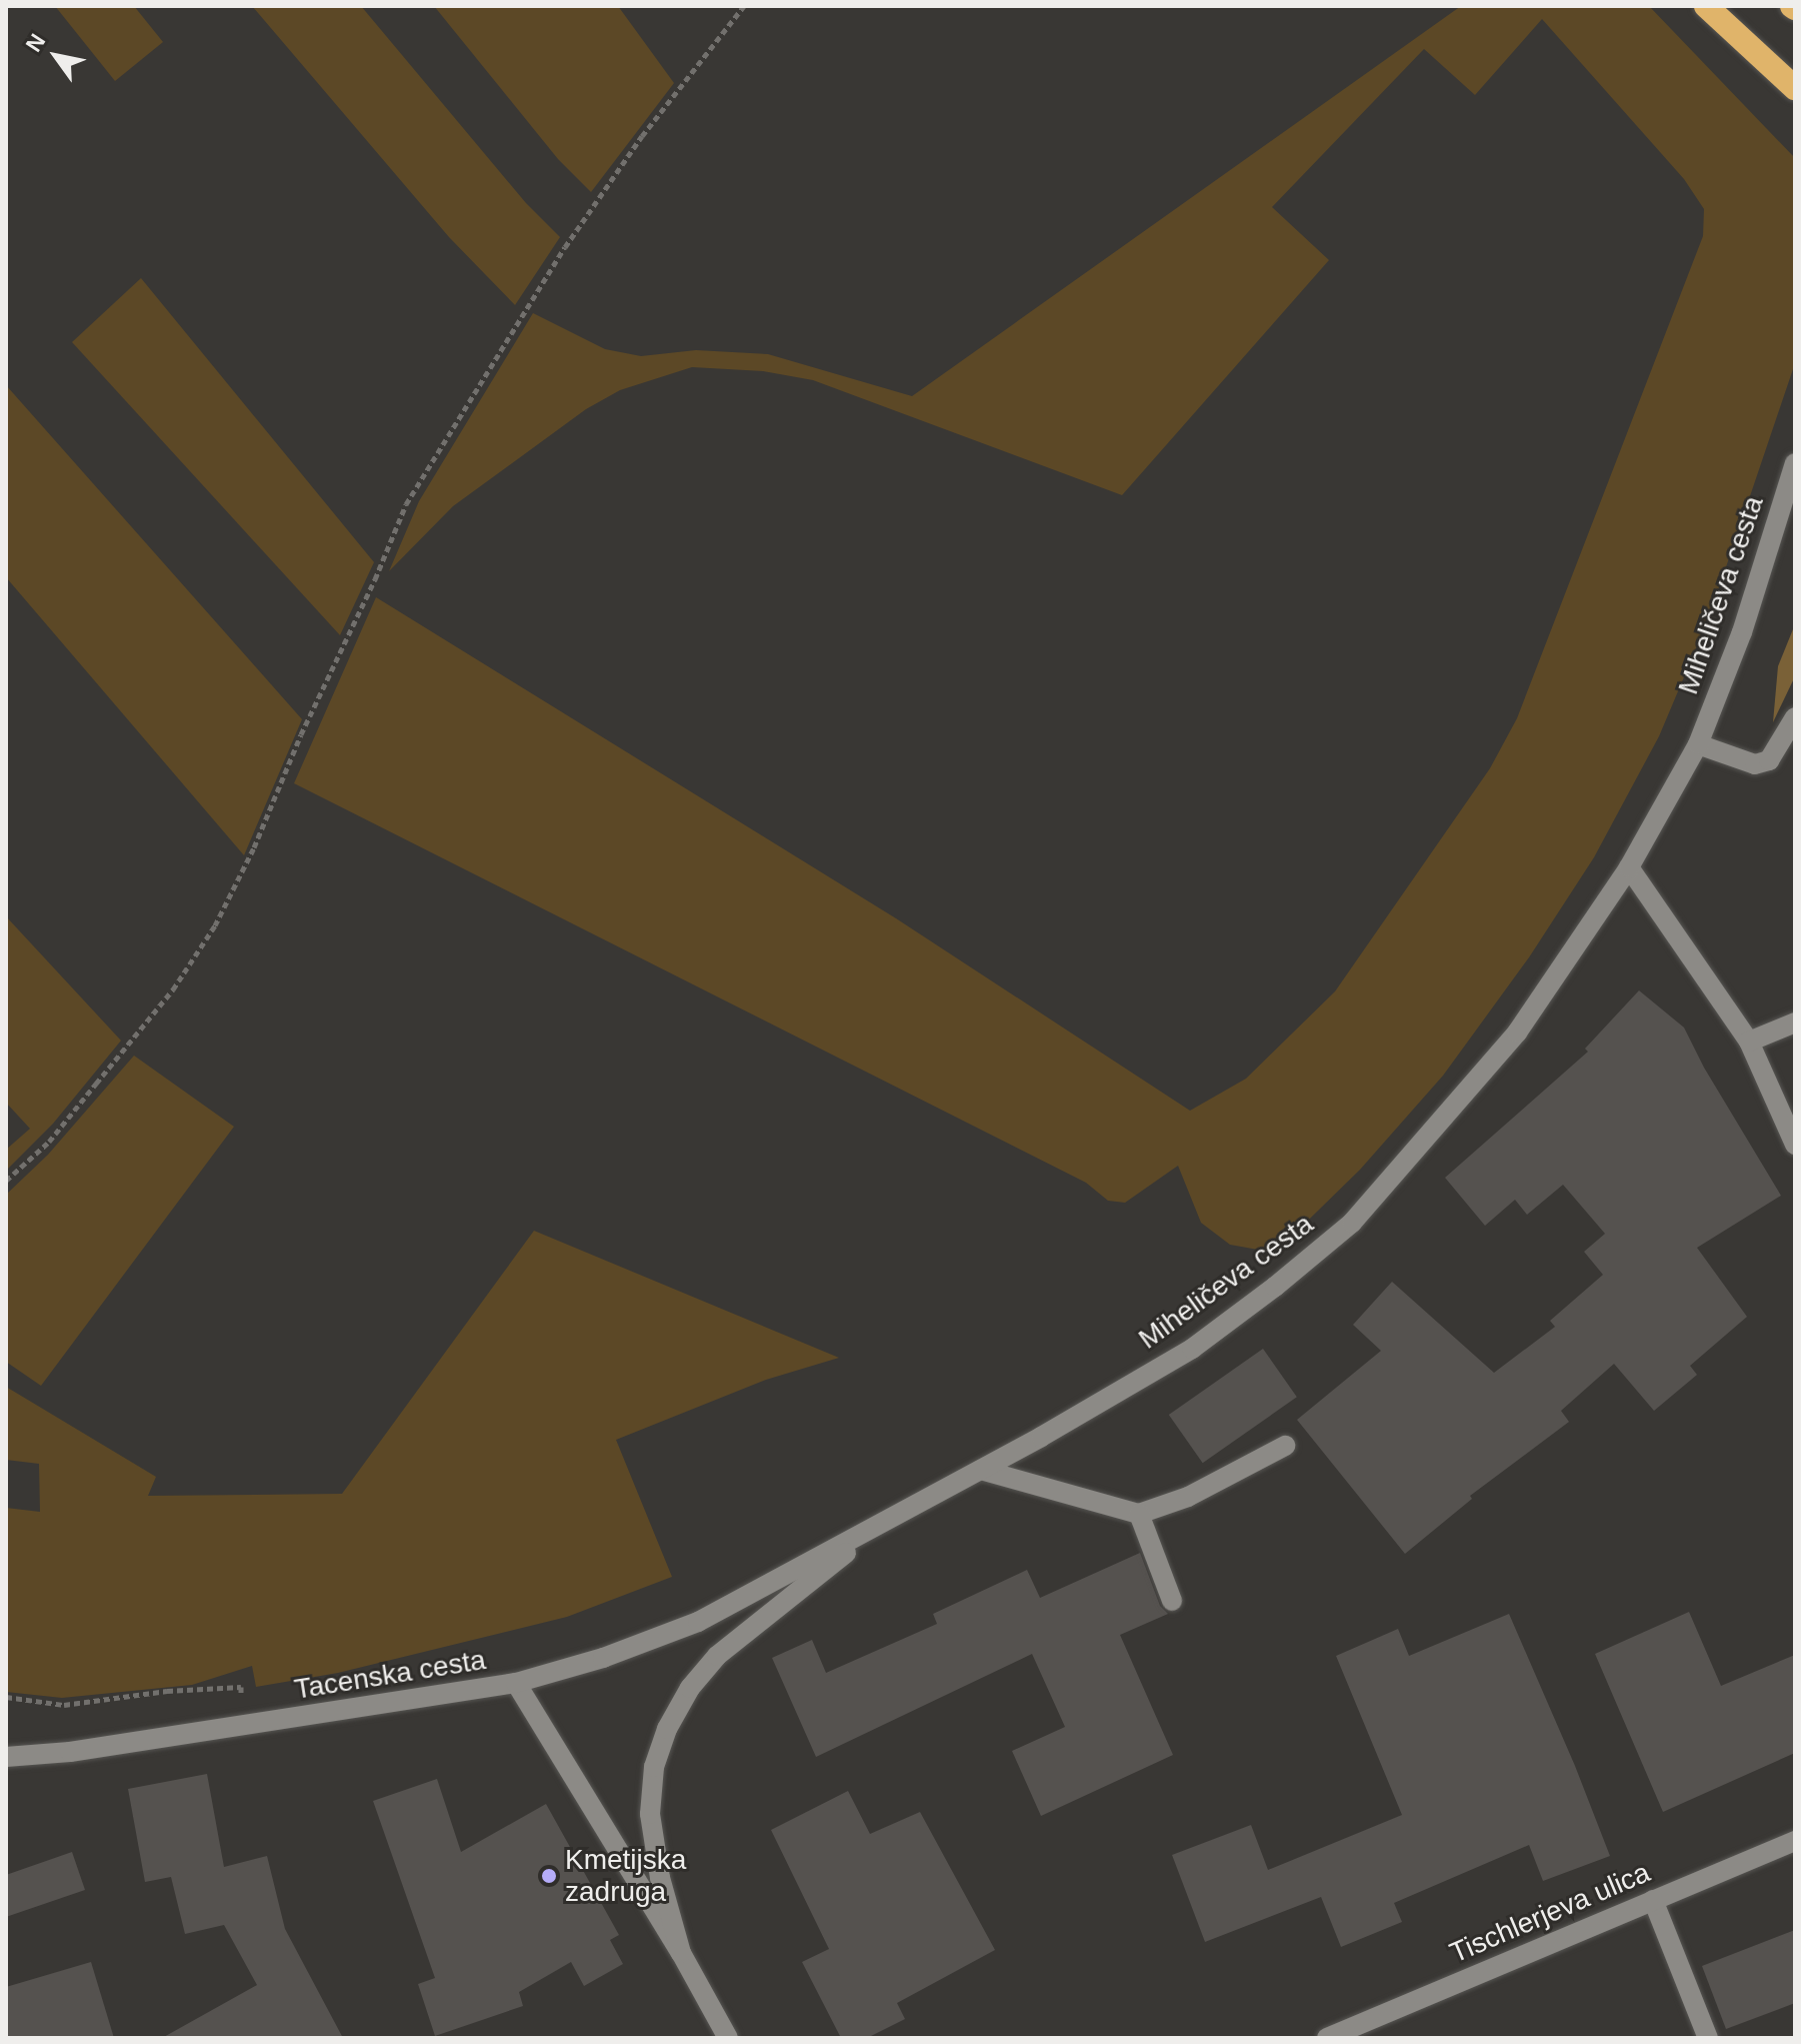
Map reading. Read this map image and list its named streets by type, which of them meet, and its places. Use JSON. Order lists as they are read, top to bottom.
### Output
{
  "streets": {
    "street": ["Miheličeva cesta", "Tacenska cesta", "Tischlerjeva ulica"]
  },
  "crossings": [
    ["Miheličeva cesta", "Tacenska cesta"]
  ],
  "places": ["Kmetijska zadruga"],
  "north": "top left"
}
